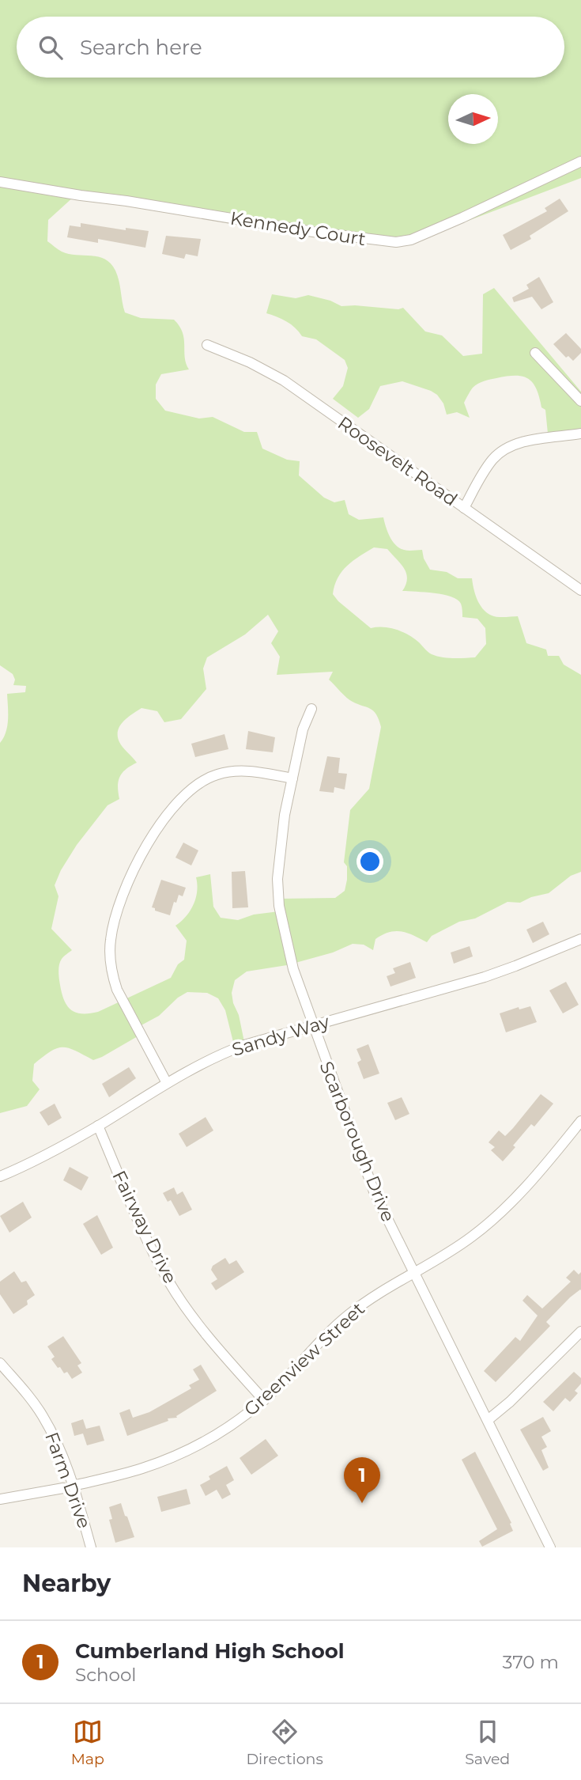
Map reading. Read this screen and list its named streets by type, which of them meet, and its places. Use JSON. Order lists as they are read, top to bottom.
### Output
{
  "streets": {
    "street": [
      "Kennedy Court",
      "Roosevelt Road",
      "Sandy Way",
      "Scarborough Drive",
      "Fairway Drive",
      "Greenview Street",
      "Farm Drive"
    ]
  },
  "crossings": [
    ["Sandy Way", "Scarborough Drive"],
    ["Sandy Way", "Fairway Drive"],
    ["Scarborough Drive", "Greenview Street"],
    ["Fairway Drive", "Greenview Street"],
    ["Greenview Street", "Farm Drive"]
  ],
  "north": "right",
  "page": {
    "search": "Search here",
    "pins": "1",
    "heading": "Nearby",
    "list": [
      {
        "mark": "1",
        "name": "Cumberland High School",
        "note": "School",
        "value": "370 m"
      }
    ],
    "nav": ["Map", "Directions", "Saved"]
  }
}
